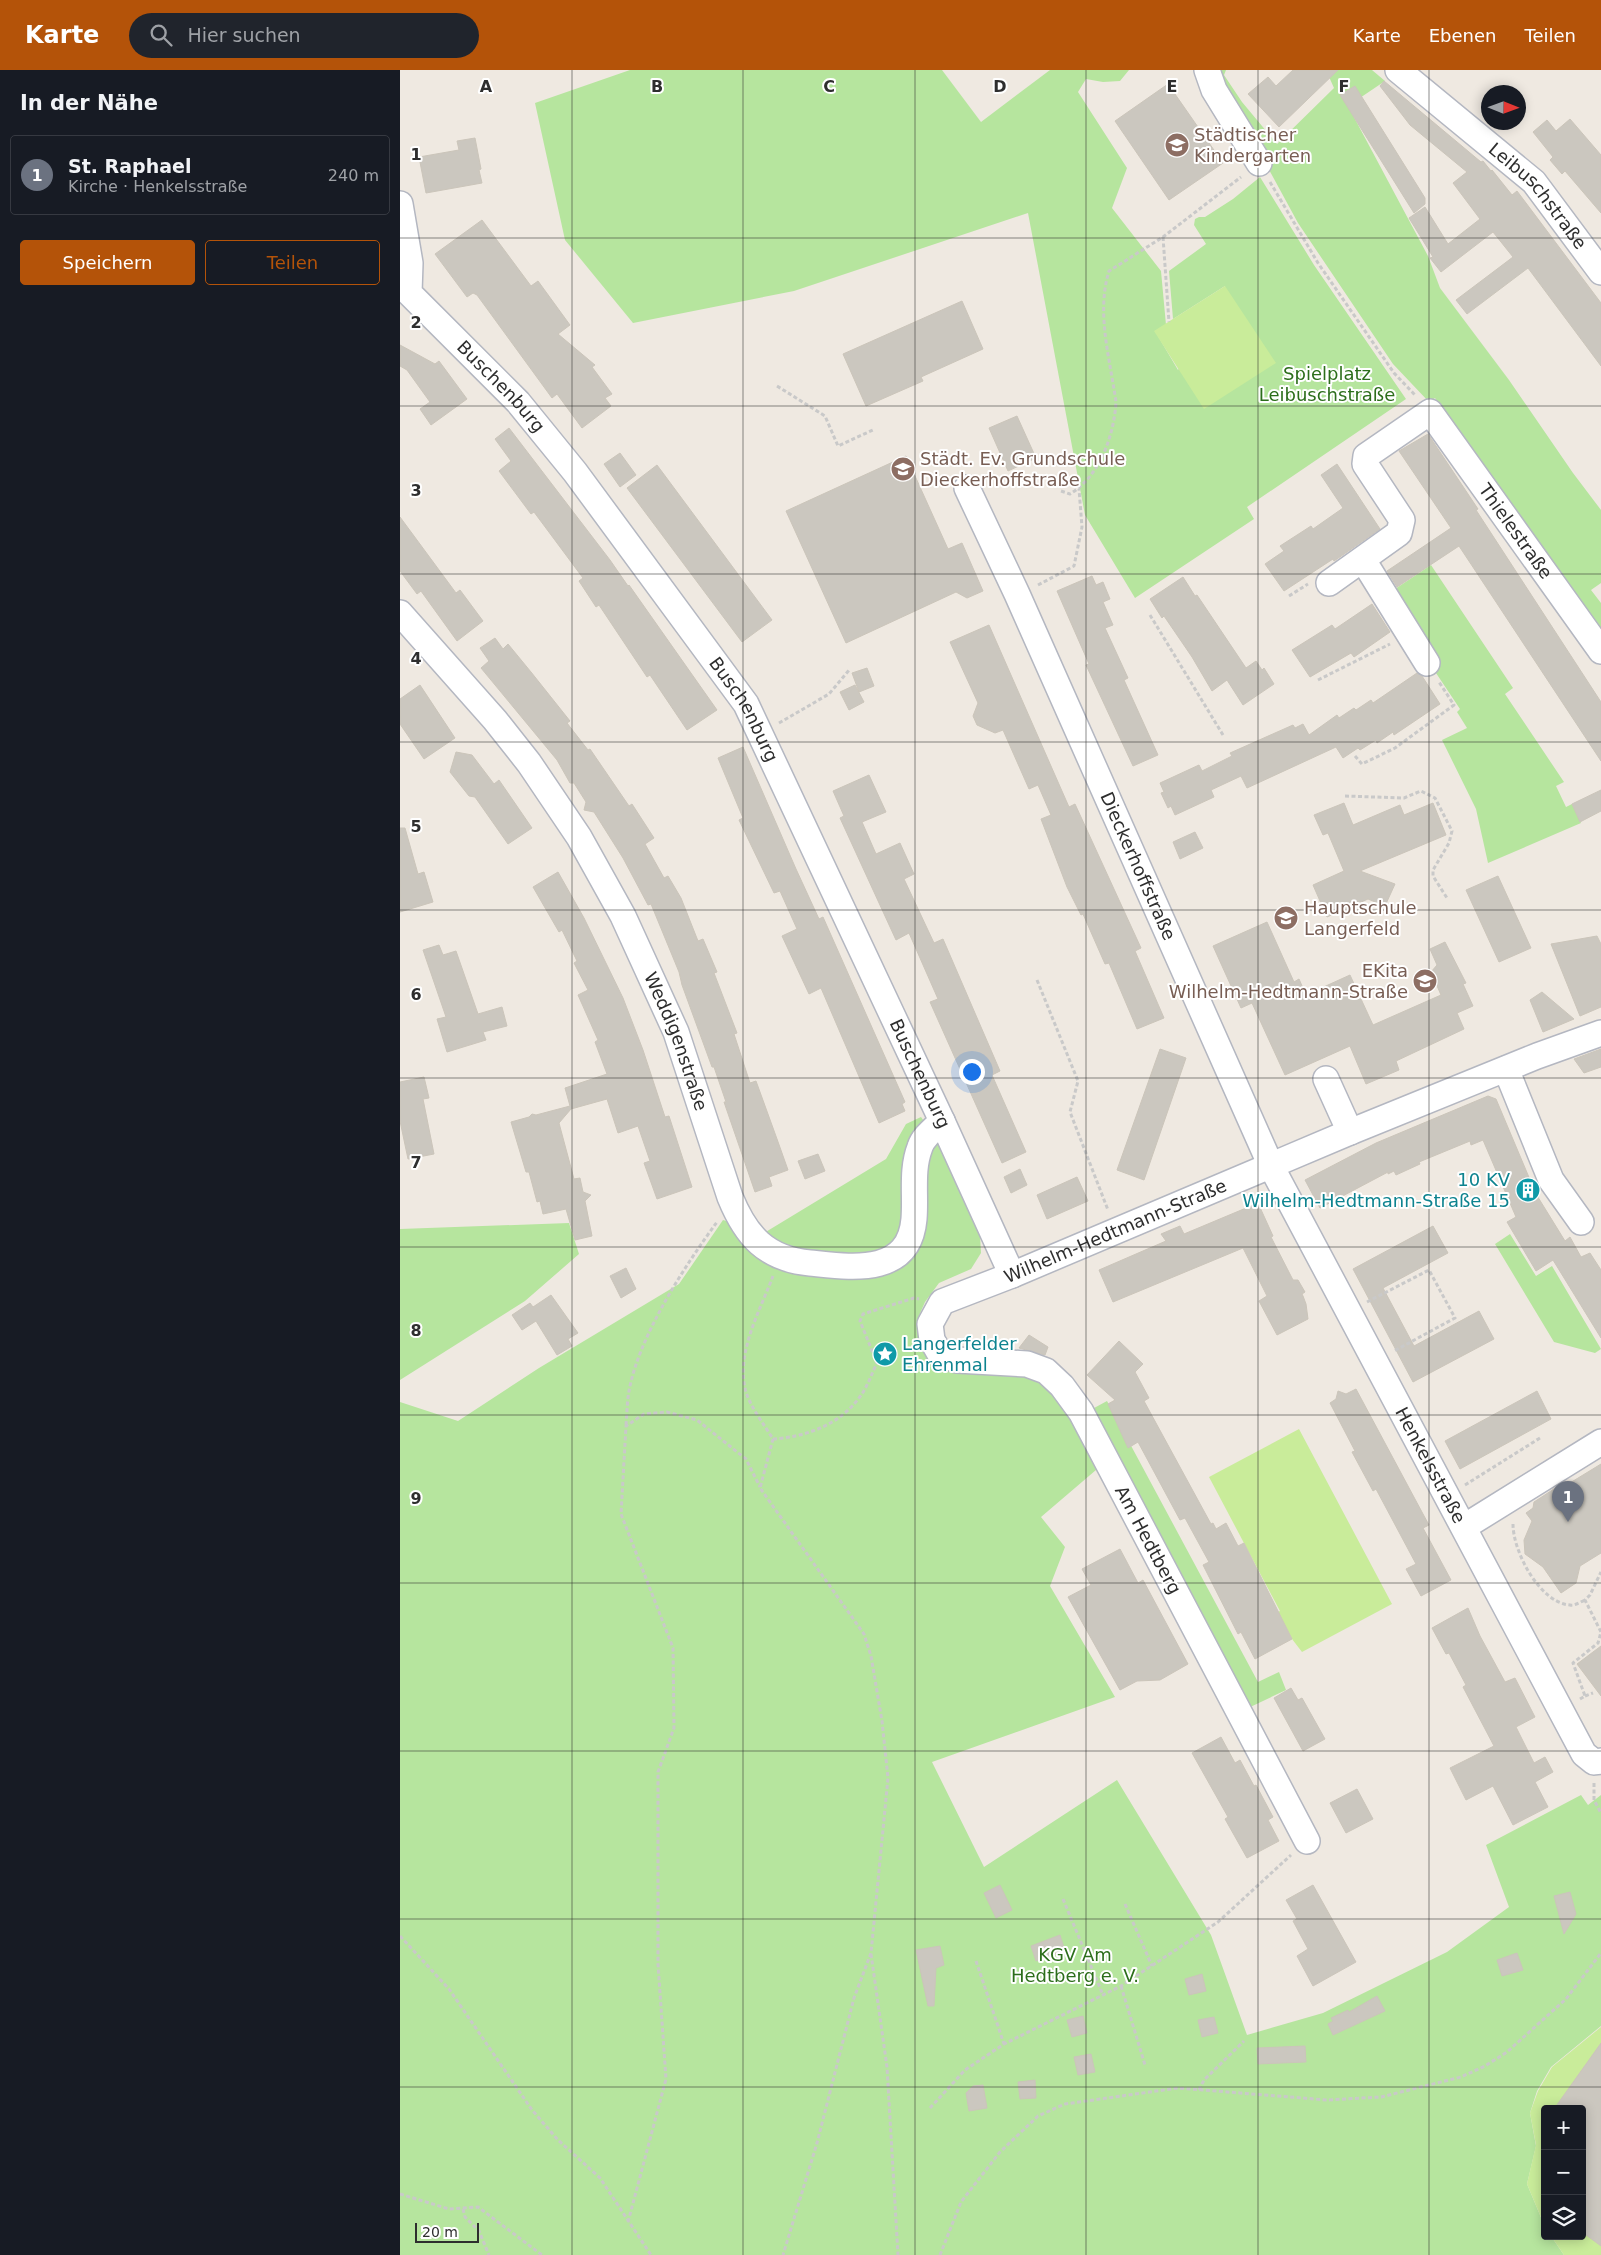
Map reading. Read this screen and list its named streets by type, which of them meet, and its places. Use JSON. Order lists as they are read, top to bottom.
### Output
{
  "streets": {
    "street": [
      "Leibuschstraße",
      "Buschenburg",
      "Thielestraße",
      "Dieckerhoffstraße",
      "Weddigenstraße",
      "Wilhelm-Hedtmann-Straße",
      "Henkelsstraße",
      "Am Hedtberg"
    ]
  },
  "crossings": [
    ["Buschenburg", "Weddigenstraße"],
    ["Buschenburg", "Wilhelm-Hedtmann-Straße"],
    ["Dieckerhoffstraße", "Wilhelm-Hedtmann-Straße"],
    ["Dieckerhoffstraße", "Henkelsstraße"],
    ["Wilhelm-Hedtmann-Straße", "Henkelsstraße"],
    ["Wilhelm-Hedtmann-Straße", "Am Hedtberg"]
  ],
  "parks": ["Spielplatz Leibuschstraße", "KGV Am Hedtberg e. V."],
  "places": {
    "school or university": [
      "Städtischer Kindergarten",
      "Städt. Ev. Grundschule Dieckerhoffstraße",
      "Hauptschule Langerfeld",
      "EKita Wilhelm-Hedtmann-Straße"
    ],
    "building": ["10 KV Wilhelm-Hedtmann-Straße 15"],
    "place": ["Langerfelder Ehrenmal"]
  },
  "scale_bar": "20 m",
  "north": "right",
  "page": {
    "header": "Karte",
    "search": "Hier suchen",
    "nav": ["Karte", "Ebenen", "Teilen"],
    "heading": "In der Nähe",
    "list": [
      {
        "mark": "1",
        "name": "St. Raphael",
        "note": "Kirche · Henkelsstraße",
        "value": "240 m"
      }
    ],
    "buttons": ["Speichern", "Teilen"],
    "pins": "1",
    "map_buttons": ["+", "−"],
    "scale": "20 m"
  },
  "grid": {
    "columns": [
      "A",
      "B",
      "C",
      "D",
      "E",
      "F"
    ],
    "rows": [
      "1",
      "2",
      "3",
      "4",
      "5",
      "6",
      "7",
      "8",
      "9"
    ]
  }
}
